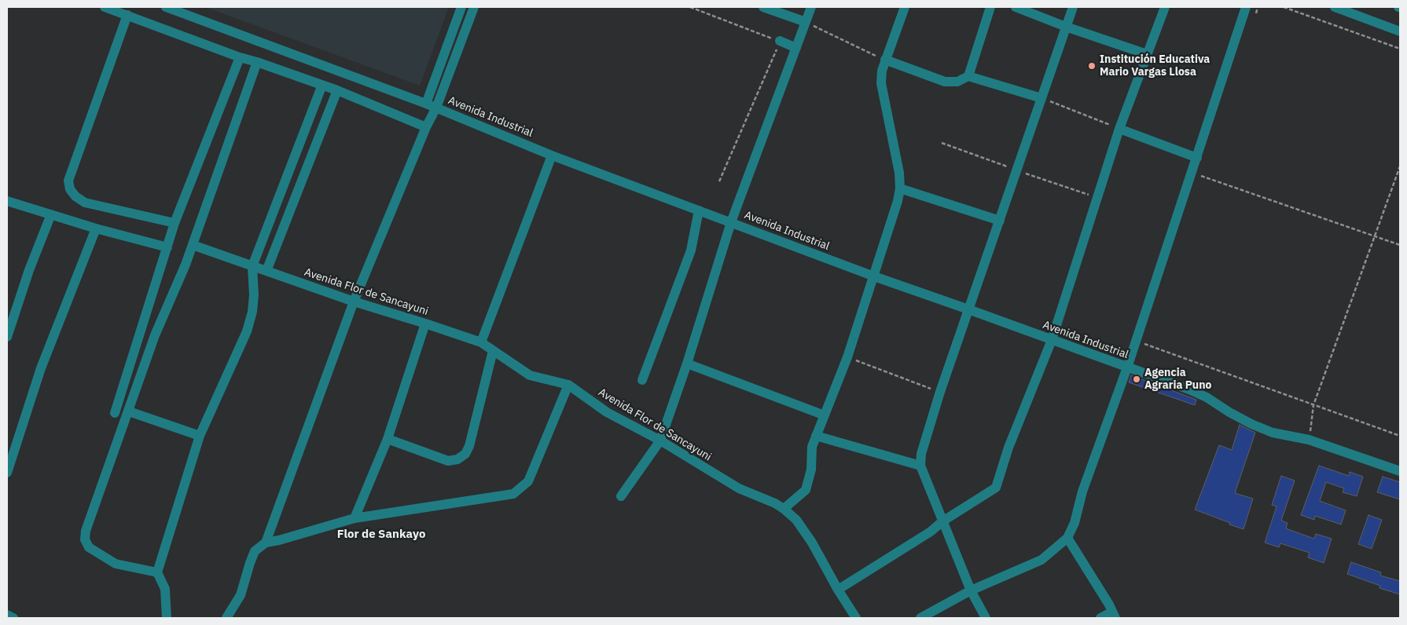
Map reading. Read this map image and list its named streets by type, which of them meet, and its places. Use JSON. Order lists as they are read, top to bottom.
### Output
{
  "streets": {
    "street": ["Avenida Industrial", "Avenida Flor de Sancayuni"]
  },
  "districts": ["Flor de Sankayo"],
  "places": ["Institución Educativa Mario Vargas Llosa", "Agencia Agraria Puno"]
}
